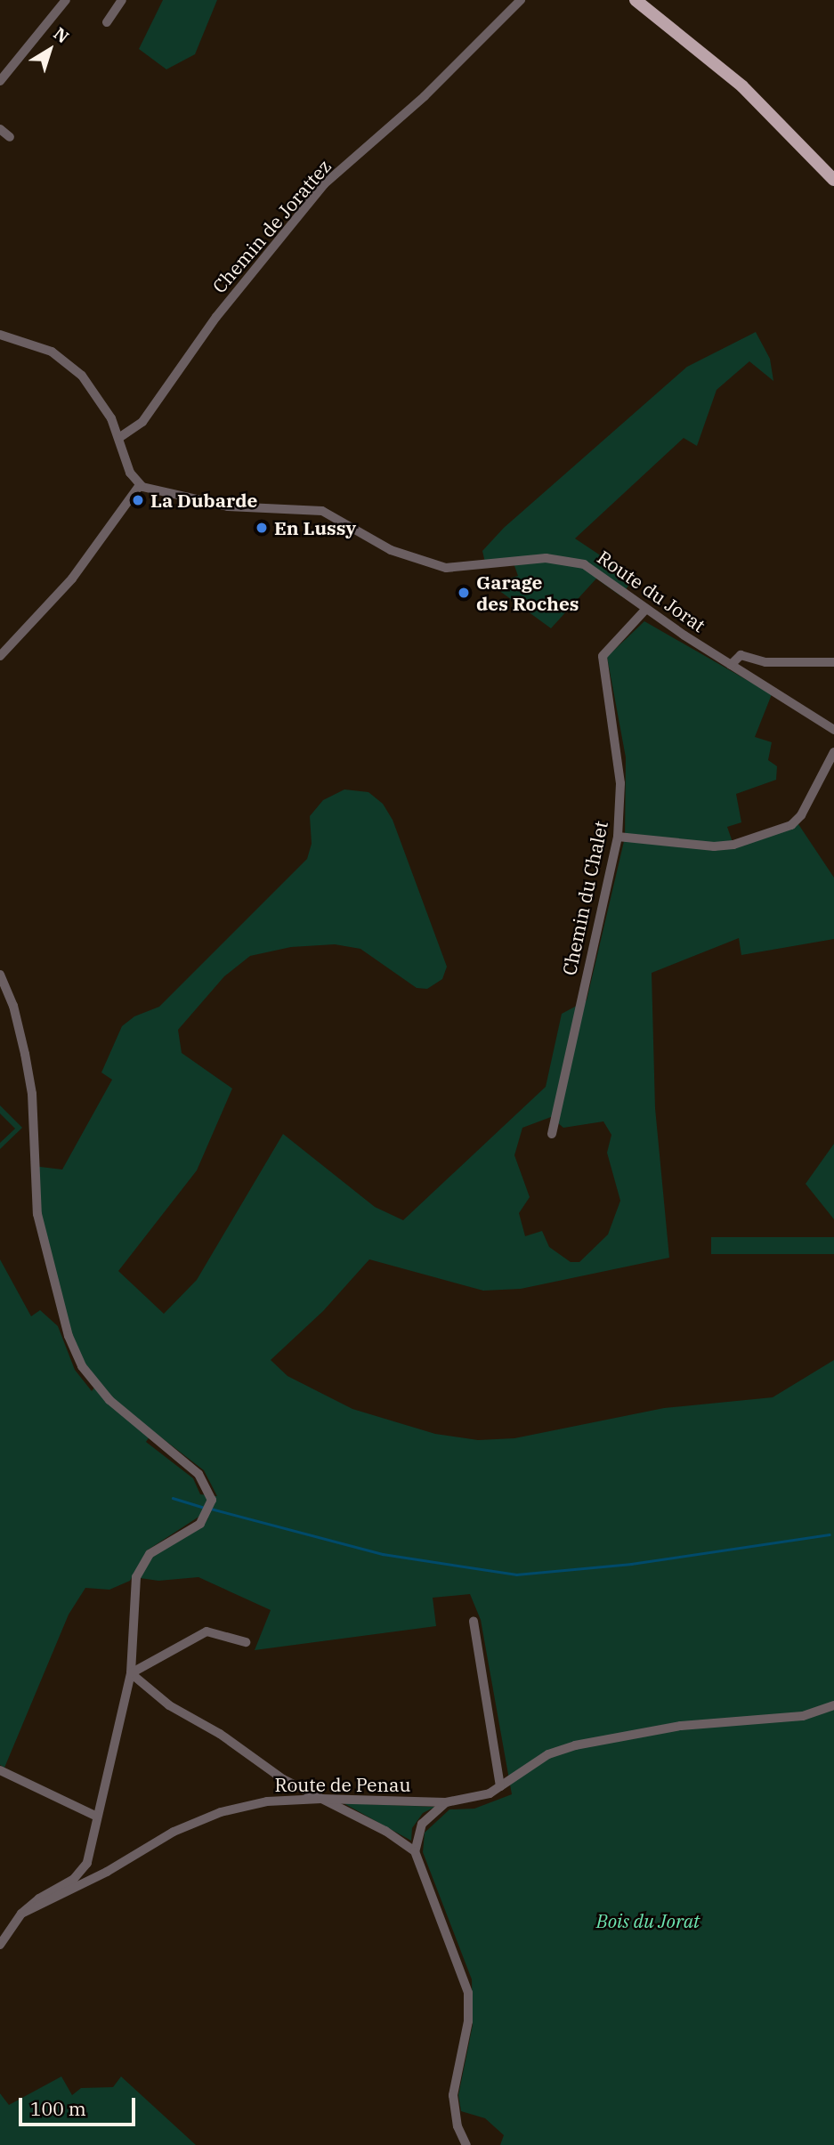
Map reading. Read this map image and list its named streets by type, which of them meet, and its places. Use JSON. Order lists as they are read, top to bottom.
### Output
{
  "streets": {
    "street": [
      "Chemin de Jorattez",
      "Route du Jorat",
      "Chemin du Chalet",
      "Route de Penau"
    ]
  },
  "crossings": [
    ["Route du Jorat", "Chemin du Chalet"]
  ],
  "parks": ["Bois du Jorat"],
  "places": ["La Dubarde", "En Lussy", "Garage des Roches"],
  "scale_bar": "100 m",
  "north": "top right"
}
